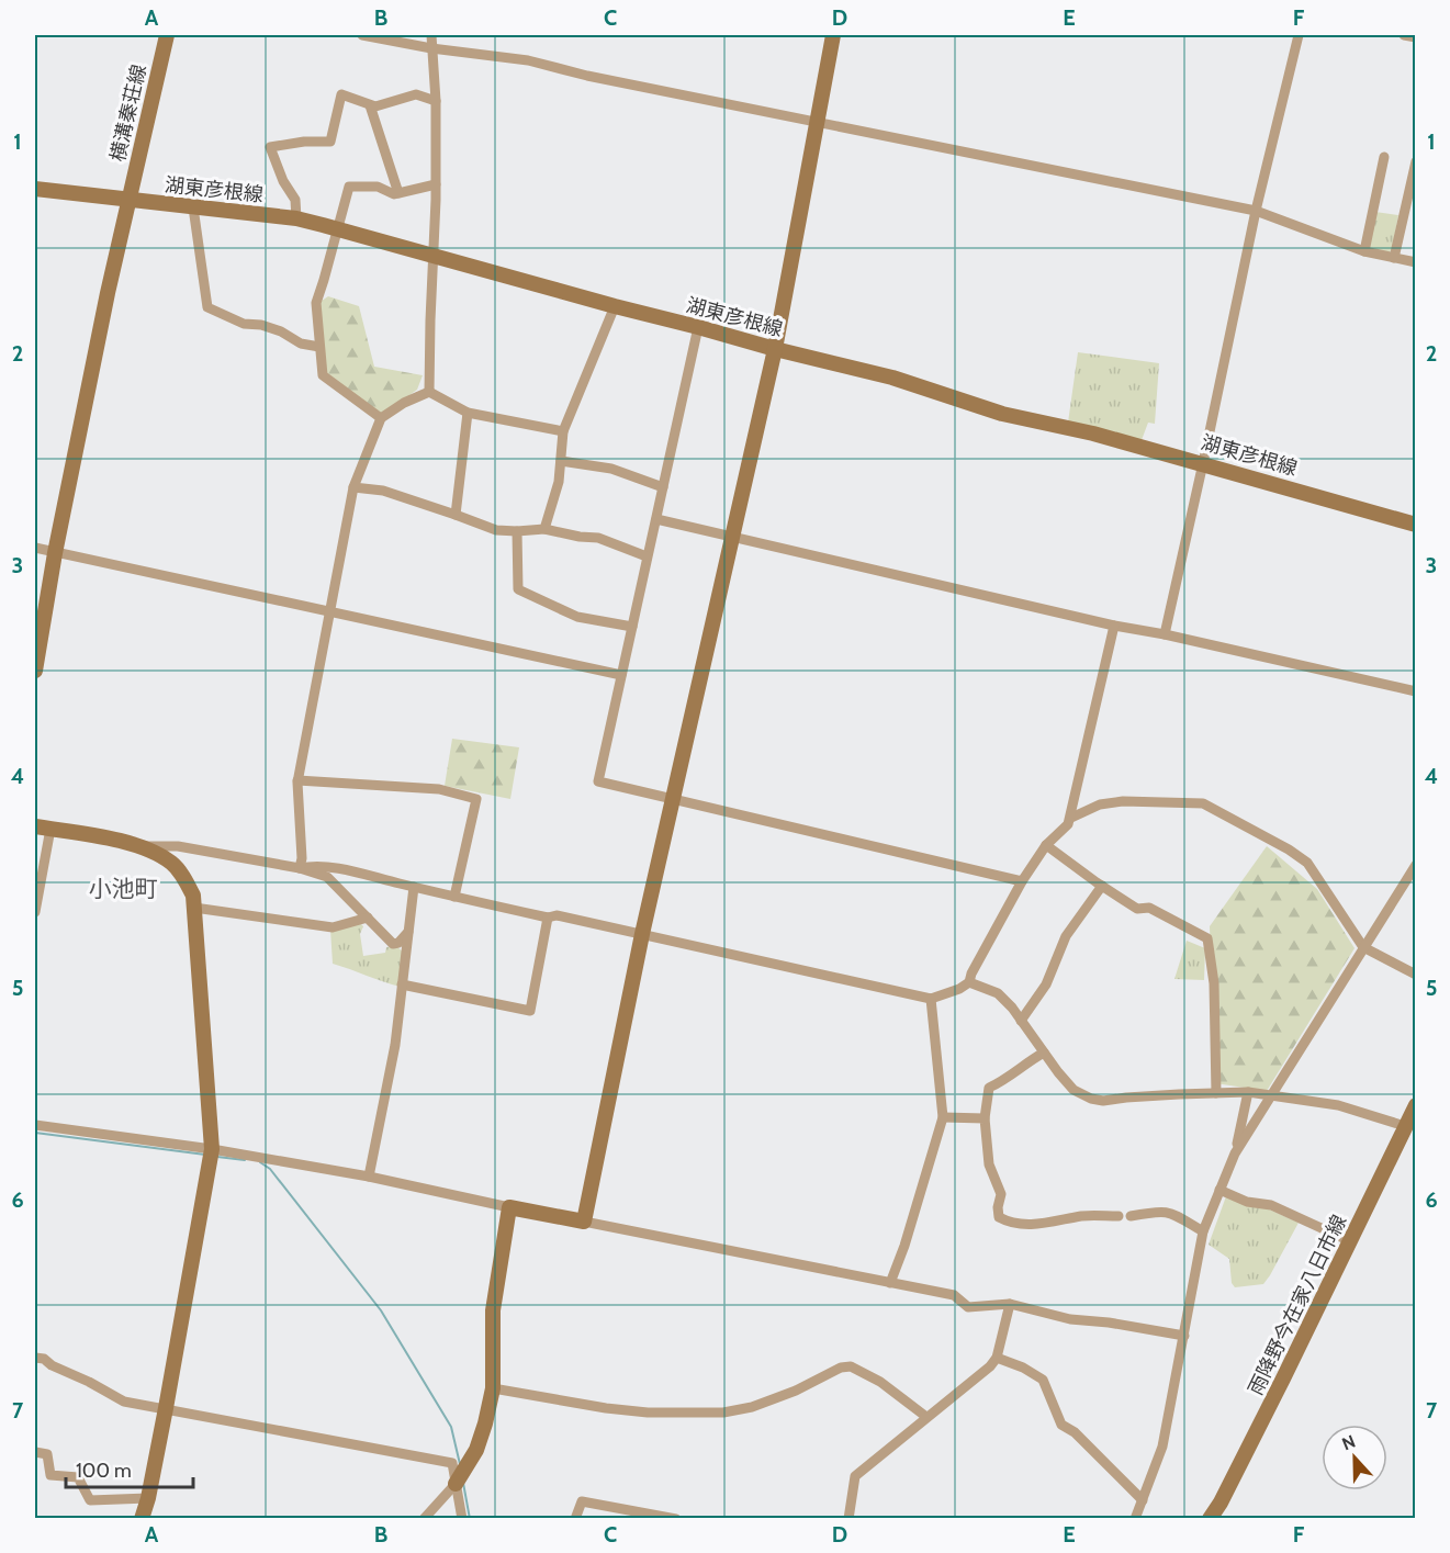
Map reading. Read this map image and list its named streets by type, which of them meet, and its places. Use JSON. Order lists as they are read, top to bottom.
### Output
{
  "streets": {
    "street": ["横溝秦荘線", "湖東彦根線", "雨降野今在家八日市線"]
  },
  "crossings": [
    ["横溝秦荘線", "湖東彦根線"]
  ],
  "districts": ["小池町"],
  "scale_bar": "100 m",
  "north": "top",
  "grid": {
    "columns": [
      "A",
      "B",
      "C",
      "D",
      "E",
      "F"
    ],
    "rows": [
      "1",
      "2",
      "3",
      "4",
      "5",
      "6",
      "7"
    ]
  }
}
